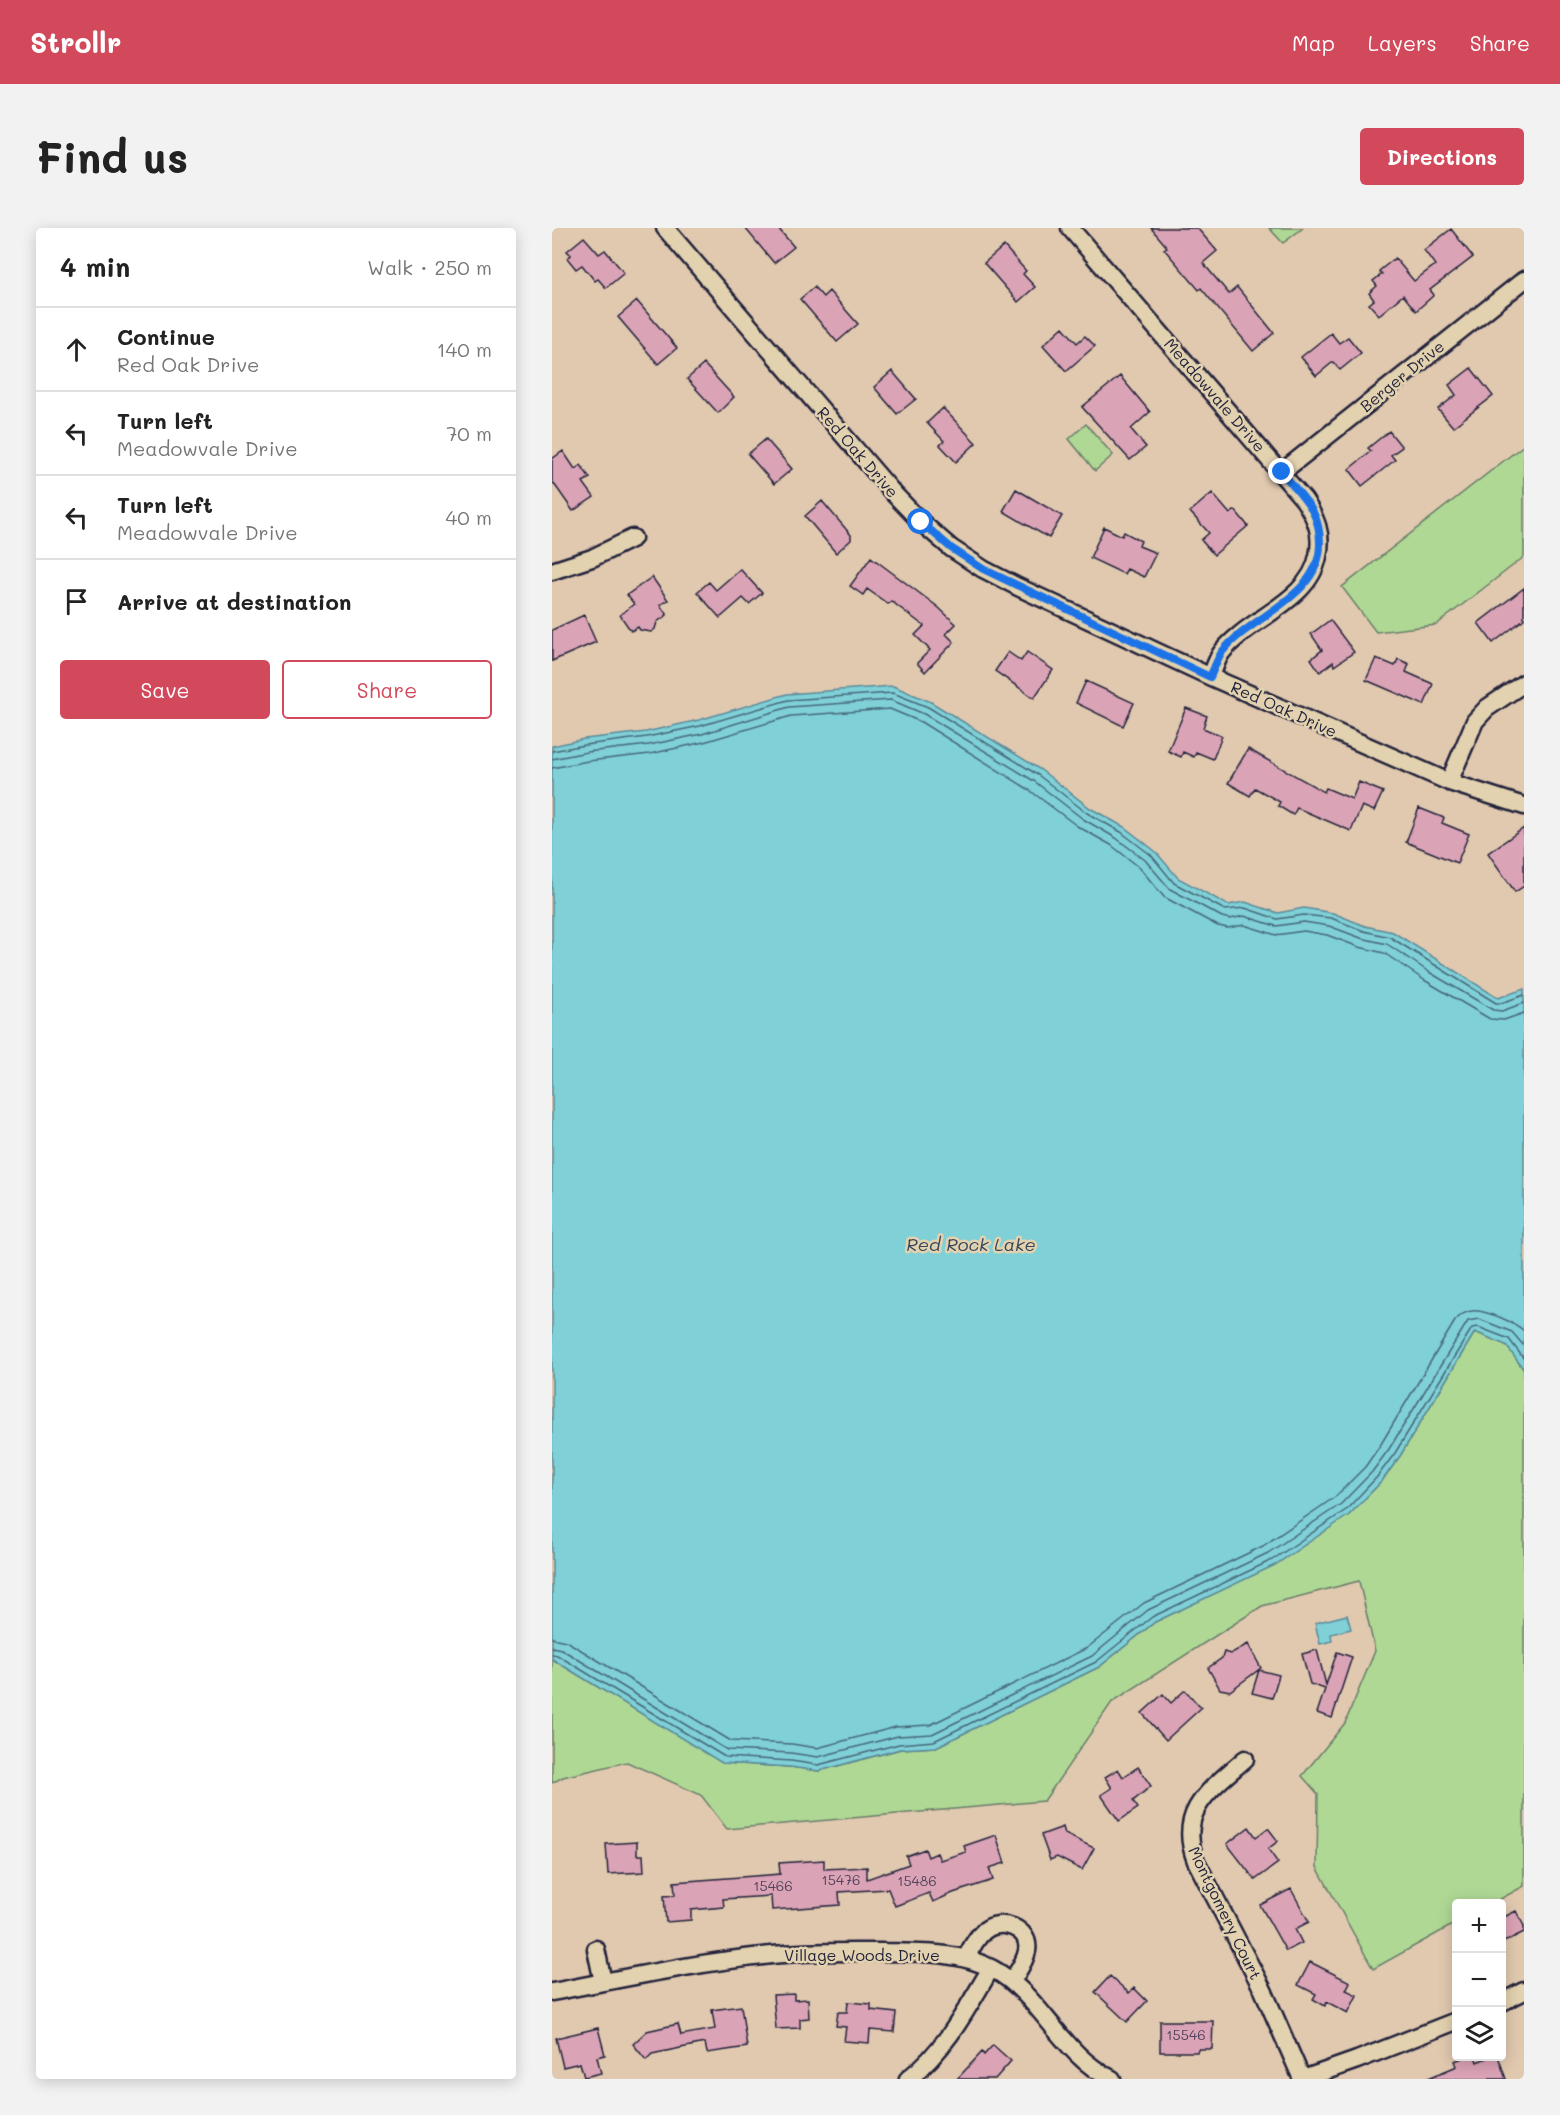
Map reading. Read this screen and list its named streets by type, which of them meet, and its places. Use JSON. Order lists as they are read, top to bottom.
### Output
{
  "streets": {
    "street": [
      "Berger Drive",
      "Meadowvale Drive",
      "Red Oak Drive",
      "Montgomery Court",
      "Village Woods Drive"
    ]
  },
  "crossings": [
    ["Berger Drive", "Meadowvale Drive"],
    ["Meadowvale Drive", "Red Oak Drive"]
  ],
  "water": ["Red Rock Lake"],
  "house_numbers": [
    "15476",
    "15486",
    "15466",
    "15546"
  ],
  "page": {
    "header": "Strollr",
    "nav": ["Map", "Layers", "Share"],
    "buttons": [
      "Directions",
      ["Save", "Share"]
    ],
    "title": "Find us",
    "heading": ["4 min", "Walk · 250 m"],
    "list": [
      ["Continue", "Red Oak Drive", "140 m"],
      ["Turn left", "Meadowvale Drive", "70 m"],
      ["Turn left", "Meadowvale Drive", "40 m"],
      "Arrive at destination"
    ],
    "map_buttons": ["+", "−"]
  }
}
